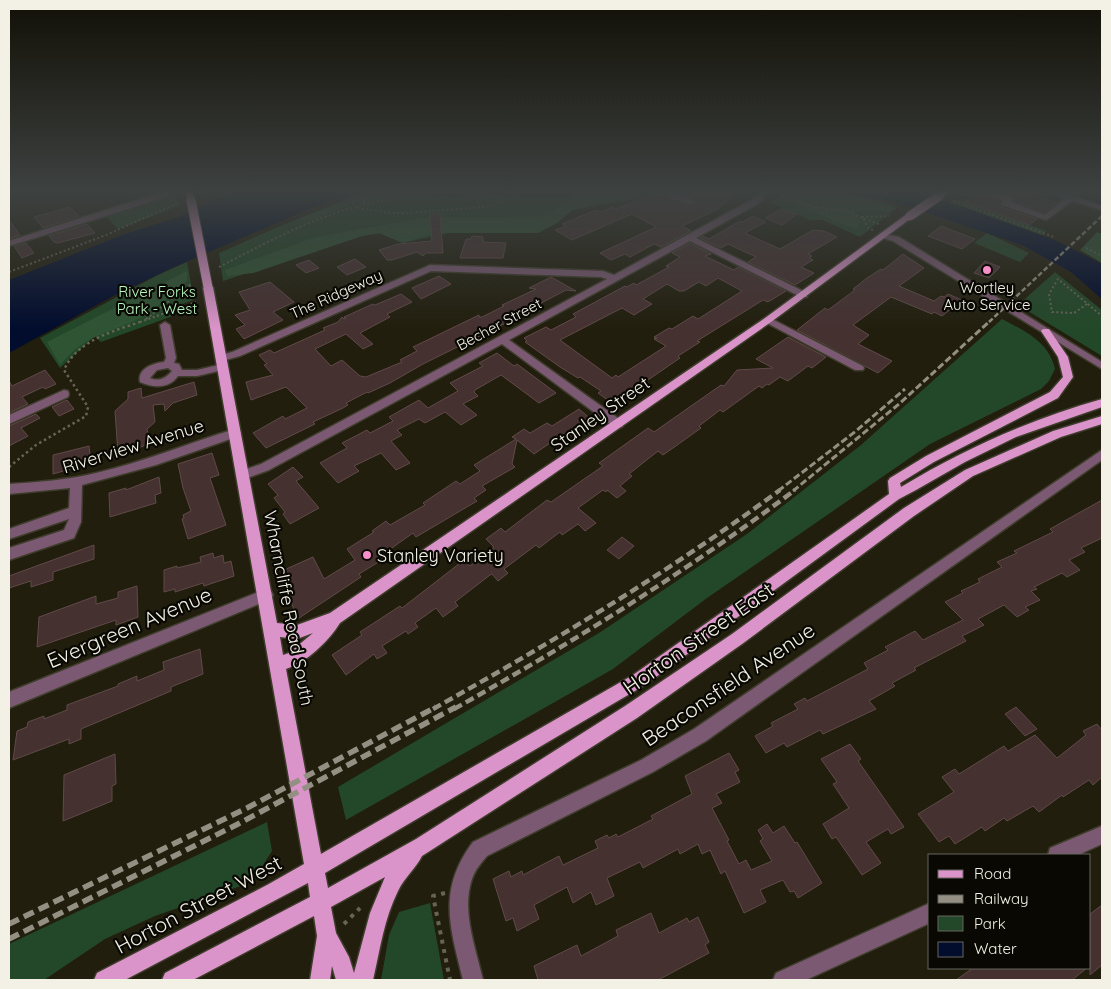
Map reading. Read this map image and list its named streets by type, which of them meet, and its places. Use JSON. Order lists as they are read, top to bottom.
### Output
{
  "streets": {
    "main road": [
      "Stanley Street",
      "Wharncliffe Road South",
      "Horton Street East",
      "Horton Street West"
    ],
    "street": [
      "The Ridgeway",
      "Becher Street",
      "Riverview Avenue",
      "Evergreen Avenue",
      "Beaconsfield Avenue"
    ]
  },
  "crossings": [
    ["The Ridgeway", "Becher Street"],
    ["The Ridgeway", "Wharncliffe Road South"],
    ["Becher Street", "Wharncliffe Road South"],
    ["Stanley Street", "Wharncliffe Road South"],
    ["Riverview Avenue", "Wharncliffe Road South"],
    ["Wharncliffe Road South", "Evergreen Avenue"],
    ["Wharncliffe Road South", "Horton Street East"],
    ["Wharncliffe Road South", "Horton Street West"],
    ["Horton Street East", "Horton Street West"]
  ],
  "parks": ["River Forks Park - West"],
  "places": ["Wortley Auto Service", "Stanley Variety"],
  "legend": [
    "Road",
    "Railway",
    "Park",
    "Water"
  ]
}
